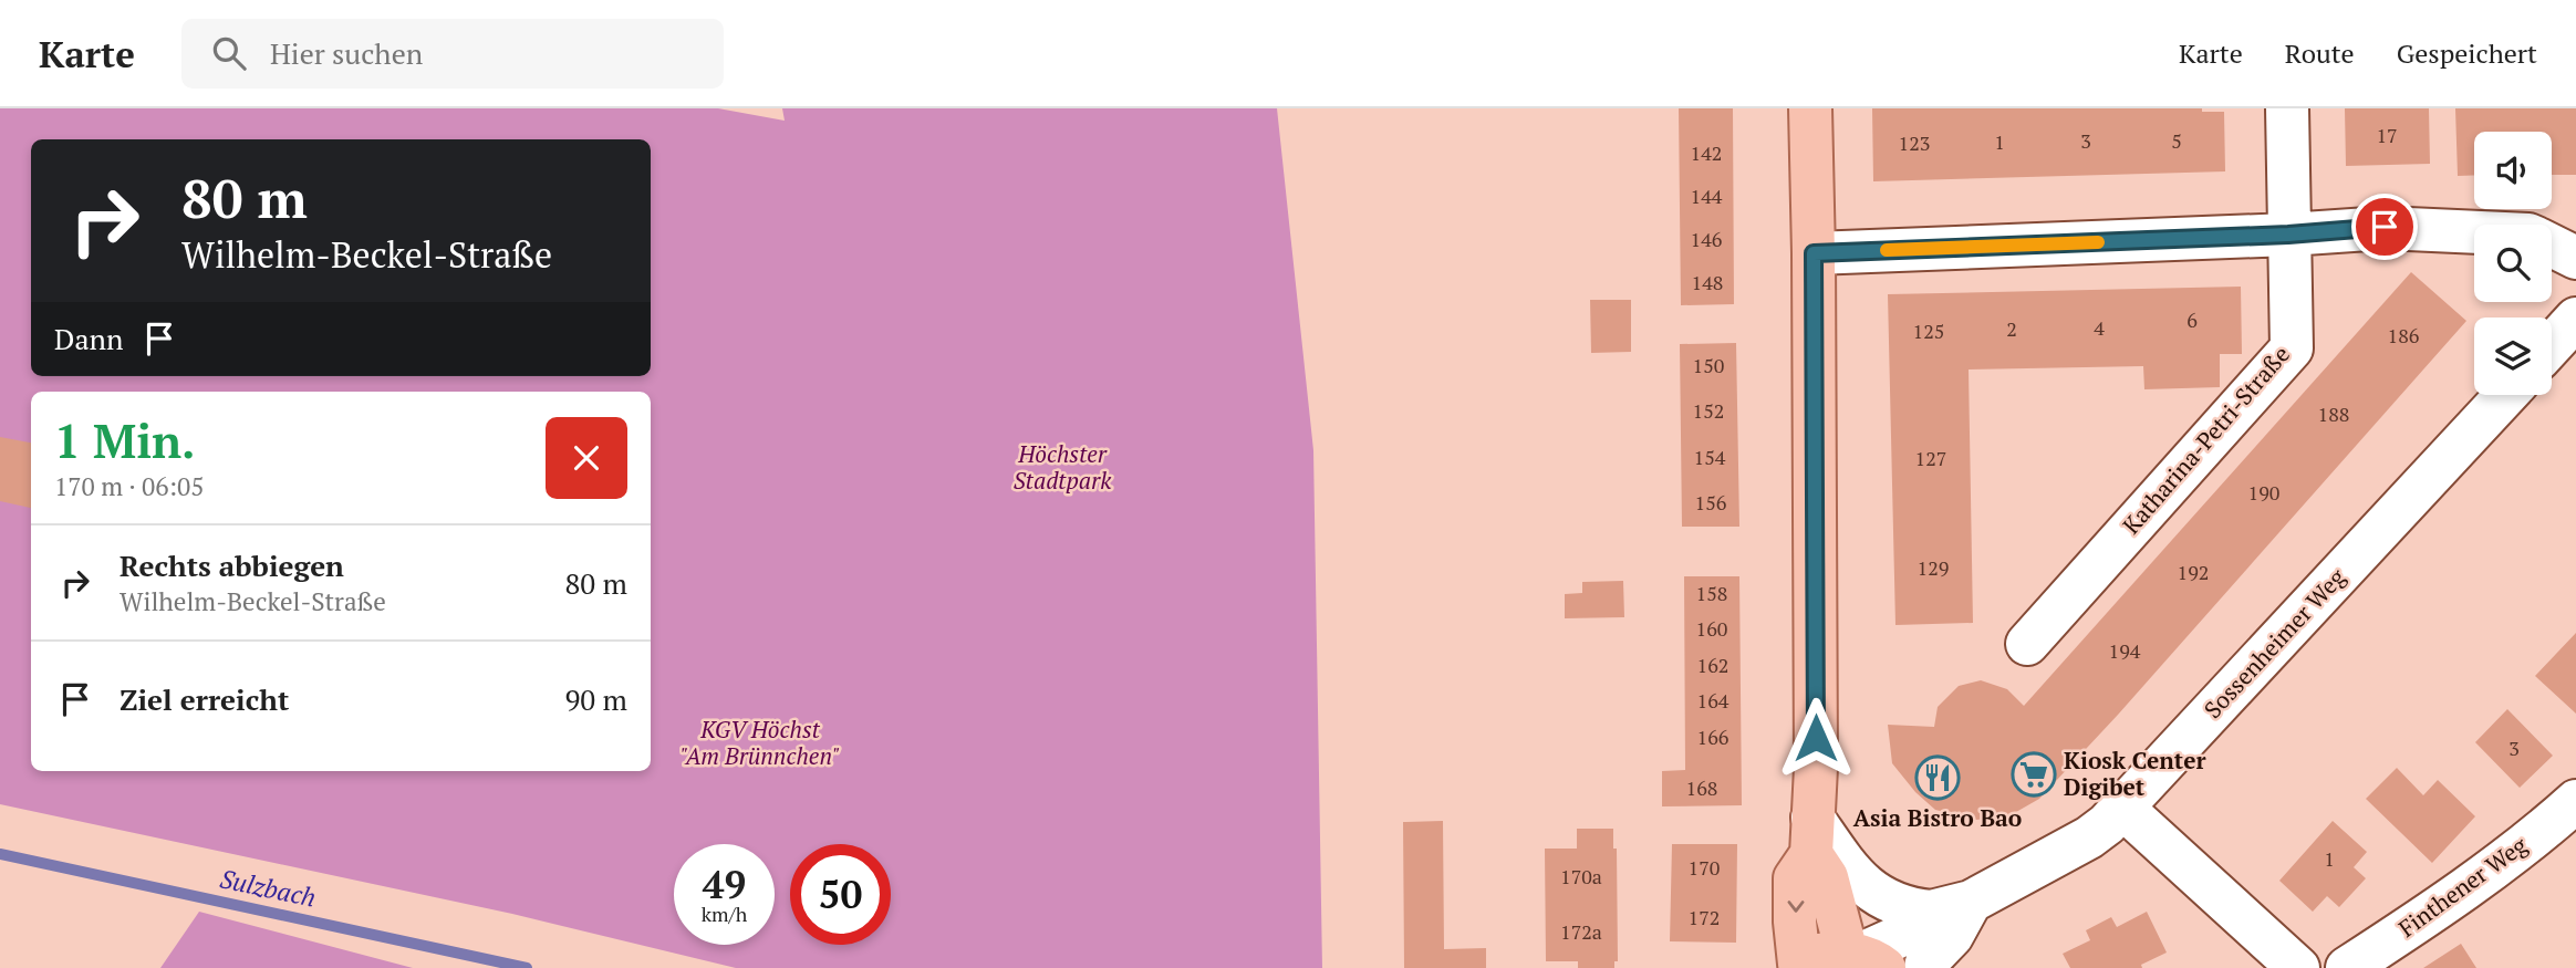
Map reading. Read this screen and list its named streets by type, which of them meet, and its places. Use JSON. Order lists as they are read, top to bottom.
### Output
{
  "streets": {
    "street": ["Katharina-Petri-Straße", "Sossenheimer Weg", "Finthener Weg"]
  },
  "water": ["Sulzbach"],
  "parks": ["Höchster Stadtpark", "KGV Höchst \"Am Brünnchen\""],
  "places": {
    "supermarket": ["Kiosk Center Digibet"],
    "restaurant": ["Asia Bistro Bao"]
  },
  "house_numbers": [
    "17",
    "3",
    "5",
    "1",
    "123",
    "142",
    "144",
    "146",
    "148",
    "6",
    "4",
    "2",
    "125",
    "186",
    "150",
    "152",
    "188",
    "154",
    "127",
    "190",
    "156",
    "129",
    "192",
    "158",
    "160",
    "194",
    "162",
    "164",
    "166",
    "3",
    "168",
    "1",
    "170",
    "170a",
    "172",
    "172a"
  ],
  "page": {
    "header": "Karte",
    "search": "Hier suchen",
    "nav": ["Karte", "Route", "Gespeichert"],
    "turn": ["80 m", "Wilhelm-Beckel-Straße"],
    "then": "Dann",
    "heading": ["1 Min.", "170 m · 06:05"],
    "list": [
      {
        "name": "Rechts abbiegen",
        "note": "Wilhelm-Beckel-Straße",
        "value": "80 m"
      },
      {
        "name": "Ziel erreicht",
        "value": "90 m"
      }
    ],
    "speed": "49 km/h",
    "limit": "50"
  }
}
